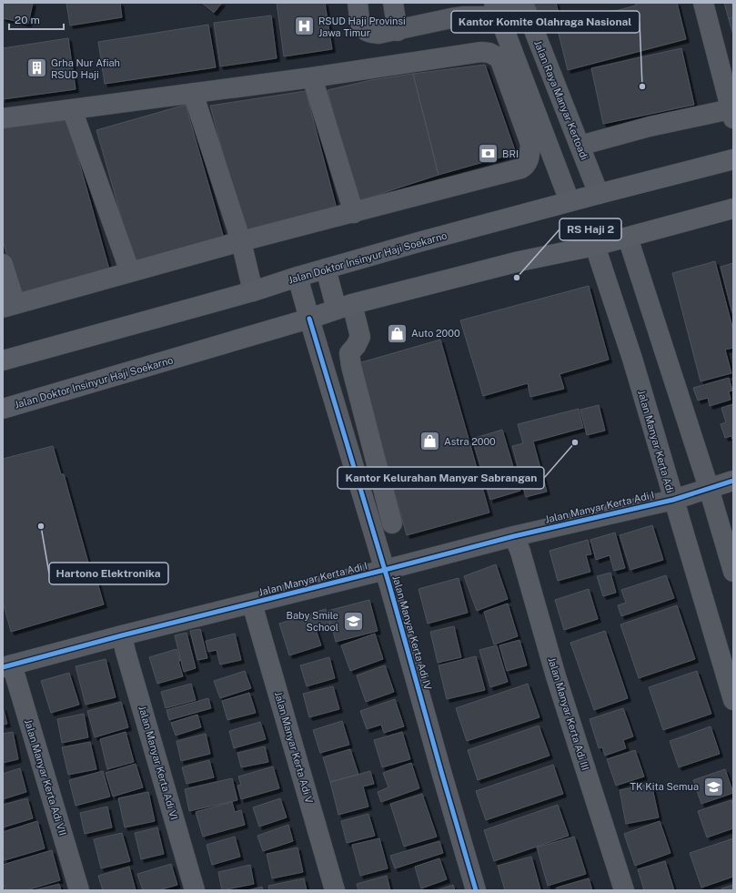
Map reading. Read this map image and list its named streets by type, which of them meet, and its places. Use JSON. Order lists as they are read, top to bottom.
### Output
{
  "streets": {
    "main road": ["Jalan Doktor Insinyur Haji Soekarno"],
    "street": [
      "Jalan Raya Manyar Kertoadi",
      "Jalan Manyar Kerta Adi",
      "Jalan Manyar Kerta Adi I",
      "Jalan Manyar Kerta Adi IV",
      "Jalan Manyar Kerta Adi III",
      "Jalan Manyar Kerta Adi V",
      "Jalan Manyar Kerta Adi VI",
      "Jalan Manyar Kerta Adi VII"
    ]
  },
  "crossings": [
    ["Jalan Raya Manyar Kertoadi", "Jalan Doktor Insinyur Haji Soekarno"],
    ["Jalan Doktor Insinyur Haji Soekarno", "Jalan Manyar Kerta Adi"],
    ["Jalan Doktor Insinyur Haji Soekarno", "Jalan Manyar Kerta Adi IV"],
    ["Jalan Manyar Kerta Adi", "Jalan Manyar Kerta Adi I"],
    ["Jalan Manyar Kerta Adi I", "Jalan Manyar Kerta Adi IV"],
    ["Jalan Manyar Kerta Adi I", "Jalan Manyar Kerta Adi III"],
    ["Jalan Manyar Kerta Adi I", "Jalan Manyar Kerta Adi V"],
    ["Jalan Manyar Kerta Adi I", "Jalan Manyar Kerta Adi VI"],
    ["Jalan Manyar Kerta Adi I", "Jalan Manyar Kerta Adi VII"]
  ],
  "places": {
    "hospital": ["RSUD Haji Provinsi Jawa Timur"],
    "building": ["Grha Nur Afiah RSUD Haji"],
    "other": [
      "Kantor Komite Olahraga Nasional",
      "RS Haji 2",
      "Kantor Kelurahan Manyar Sabrangan",
      "Hartono Elektronika"
    ],
    "bank": ["BRI"],
    "shop": ["Auto 2000", "Astra 2000"],
    "school or university": ["Baby Smile School", "TK Kita Semua"]
  },
  "scale_bar": "20 m"
}
